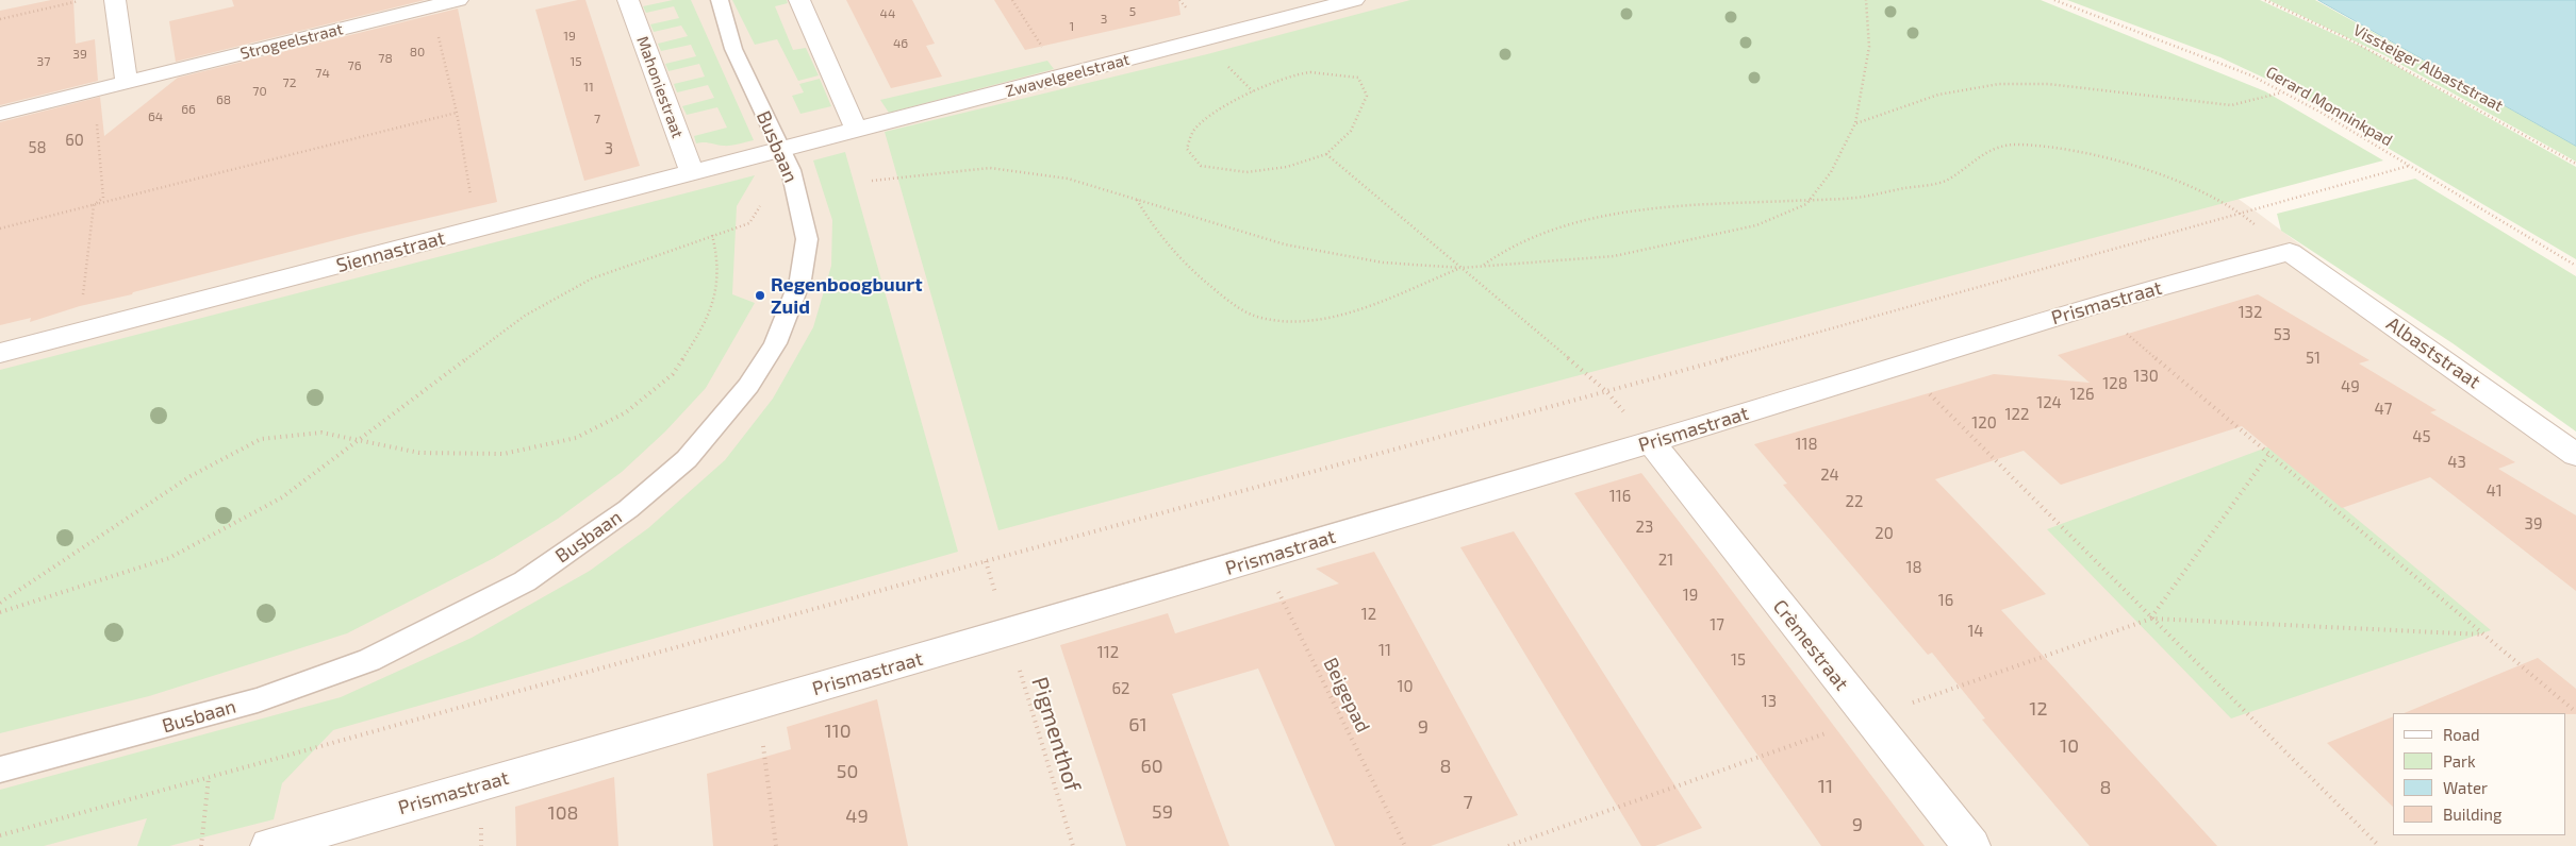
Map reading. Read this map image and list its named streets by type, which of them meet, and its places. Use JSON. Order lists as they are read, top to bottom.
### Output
{
  "streets": {
    "street": [
      "Strogeelstraat",
      "Zwavelgeelstraat",
      "Mahoniestraat",
      "Siennastraat",
      "Prismastraat",
      "Albaststraat",
      "Crèmestraat"
    ],
    "lane": ["Busbaan"],
    "path": [
      "Vissteiger Albaststraat",
      "Gerard Monninkpad",
      "Beigepad",
      "Pigmenthof"
    ]
  },
  "crossings": [
    ["Zwavelgeelstraat", "Busbaan"],
    ["Zwavelgeelstraat", "Siennastraat"],
    ["Mahoniestraat", "Siennastraat"],
    ["Busbaan", "Siennastraat"],
    ["Prismastraat", "Albaststraat"],
    ["Prismastraat", "Crèmestraat"],
    ["Prismastraat", "Beigepad"],
    ["Prismastraat", "Pigmenthof"]
  ],
  "places": ["Regenboogbuurt Zuid"],
  "house_numbers": [
    "5",
    "44",
    "3",
    "1",
    "19",
    "46",
    "80",
    "39",
    "78",
    "37",
    "15",
    "76",
    "74",
    "72",
    "11",
    "70",
    "68",
    "66",
    "64",
    "7",
    "60",
    "58",
    "3",
    "132",
    "53",
    "51",
    "130",
    "128",
    "49",
    "126",
    "124",
    "47",
    "122",
    "120",
    "45",
    "118",
    "43",
    "24",
    "41",
    "116",
    "22",
    "39",
    "23",
    "20",
    "21",
    "18",
    "19",
    "16",
    "12",
    "17",
    "14",
    "11",
    "112",
    "15",
    "10",
    "62",
    "13",
    "12",
    "61",
    "9",
    "110",
    "10",
    "60",
    "8",
    "50",
    "11",
    "8",
    "7",
    "59",
    "108",
    "49",
    "9"
  ],
  "legend": [
    "Road",
    "Park",
    "Water",
    "Building"
  ]
}
